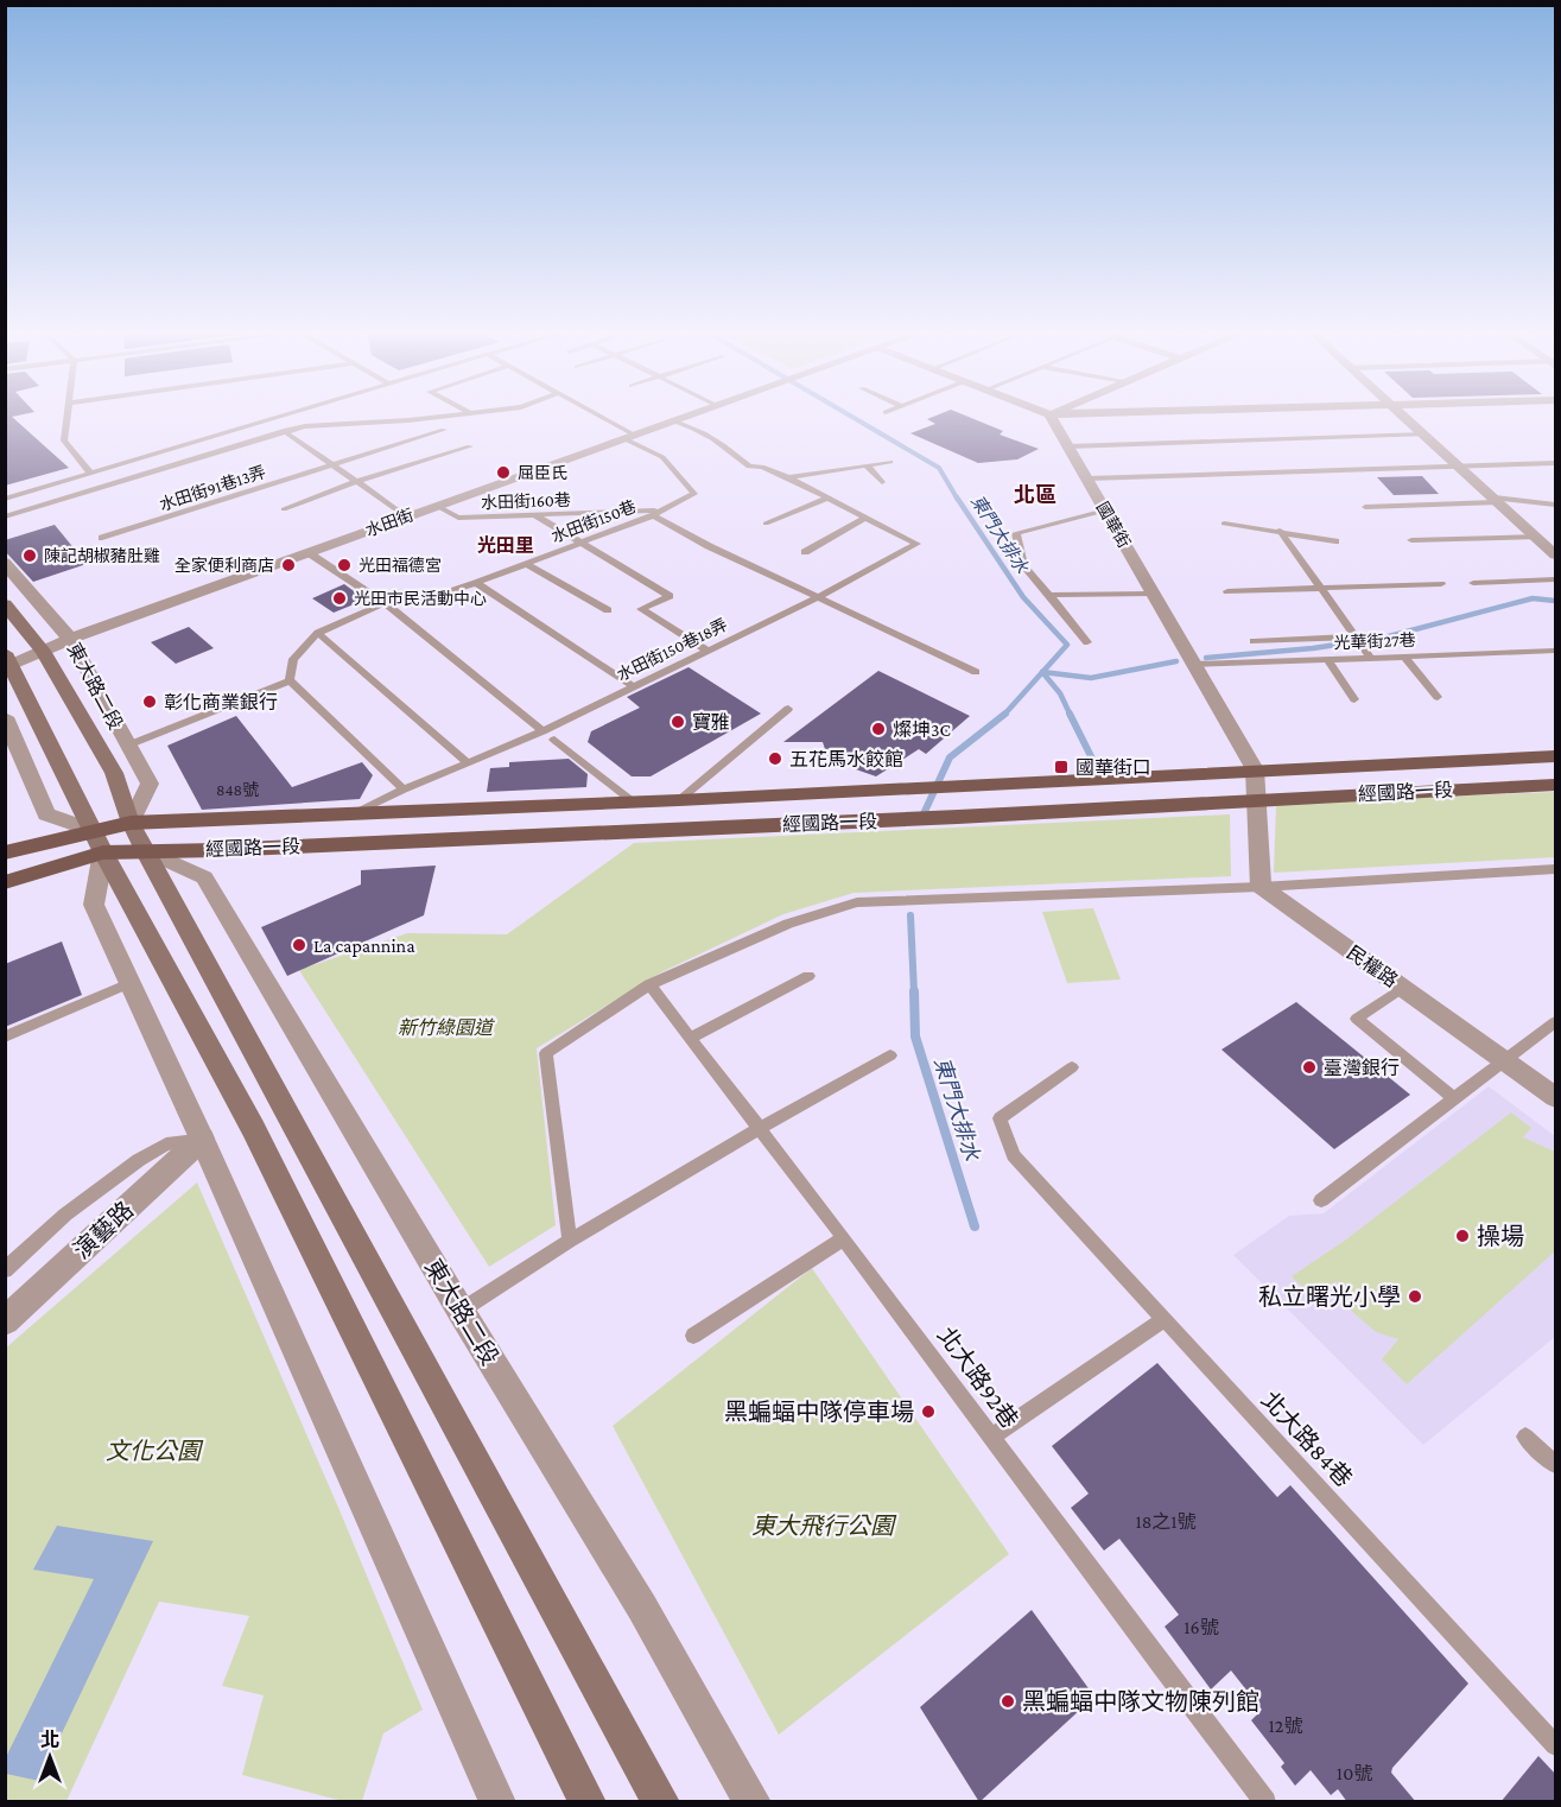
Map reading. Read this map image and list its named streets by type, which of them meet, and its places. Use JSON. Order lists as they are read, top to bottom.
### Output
{
  "streets": {
    "main road": ["東大路二段", "經國路一段"],
    "street": [
      "水田街",
      "國華街",
      "民權路",
      "演藝路"
    ],
    "lane": [
      "水田街91巷13弄",
      "水田街160巷",
      "水田街150巷",
      "光華街27巷",
      "水田街150巷18弄",
      "北大路92巷",
      "北大路84巷"
    ]
  },
  "crossings": [
    ["水田街160巷", "水田街150巷"],
    ["水田街160巷", "水田街"],
    ["水田街150巷", "水田街"],
    ["水田街", "東大路二段"],
    ["國華街", "光華街27巷"],
    ["國華街", "經國路一段"],
    ["水田街150巷18弄", "經國路一段"],
    ["東大路二段", "經國路一段"]
  ],
  "districts": ["北區", "光田里"],
  "water": ["東門大排水"],
  "parks": ["新竹綠園道", "文化公園", "東大飛行公園"],
  "places": {
    "other": [
      "屈臣氏",
      "陳記胡椒豬肚雞",
      "全家便利商店",
      "光田福德宮",
      "光田市民活動中心",
      "彰化商業銀行",
      "寶雅",
      "燦坤3C",
      "五花馬水餃館",
      "La capannina",
      "臺灣銀行",
      "操場",
      "私立曙光小學",
      "黑蝙蝠中隊停車場",
      "黑蝙蝠中隊文物陳列館"
    ],
    "transit": ["國華街口"]
  },
  "house_numbers": [
    "848號",
    "18之1號",
    "16號",
    "12號",
    "10號"
  ],
  "north": "top"
}
